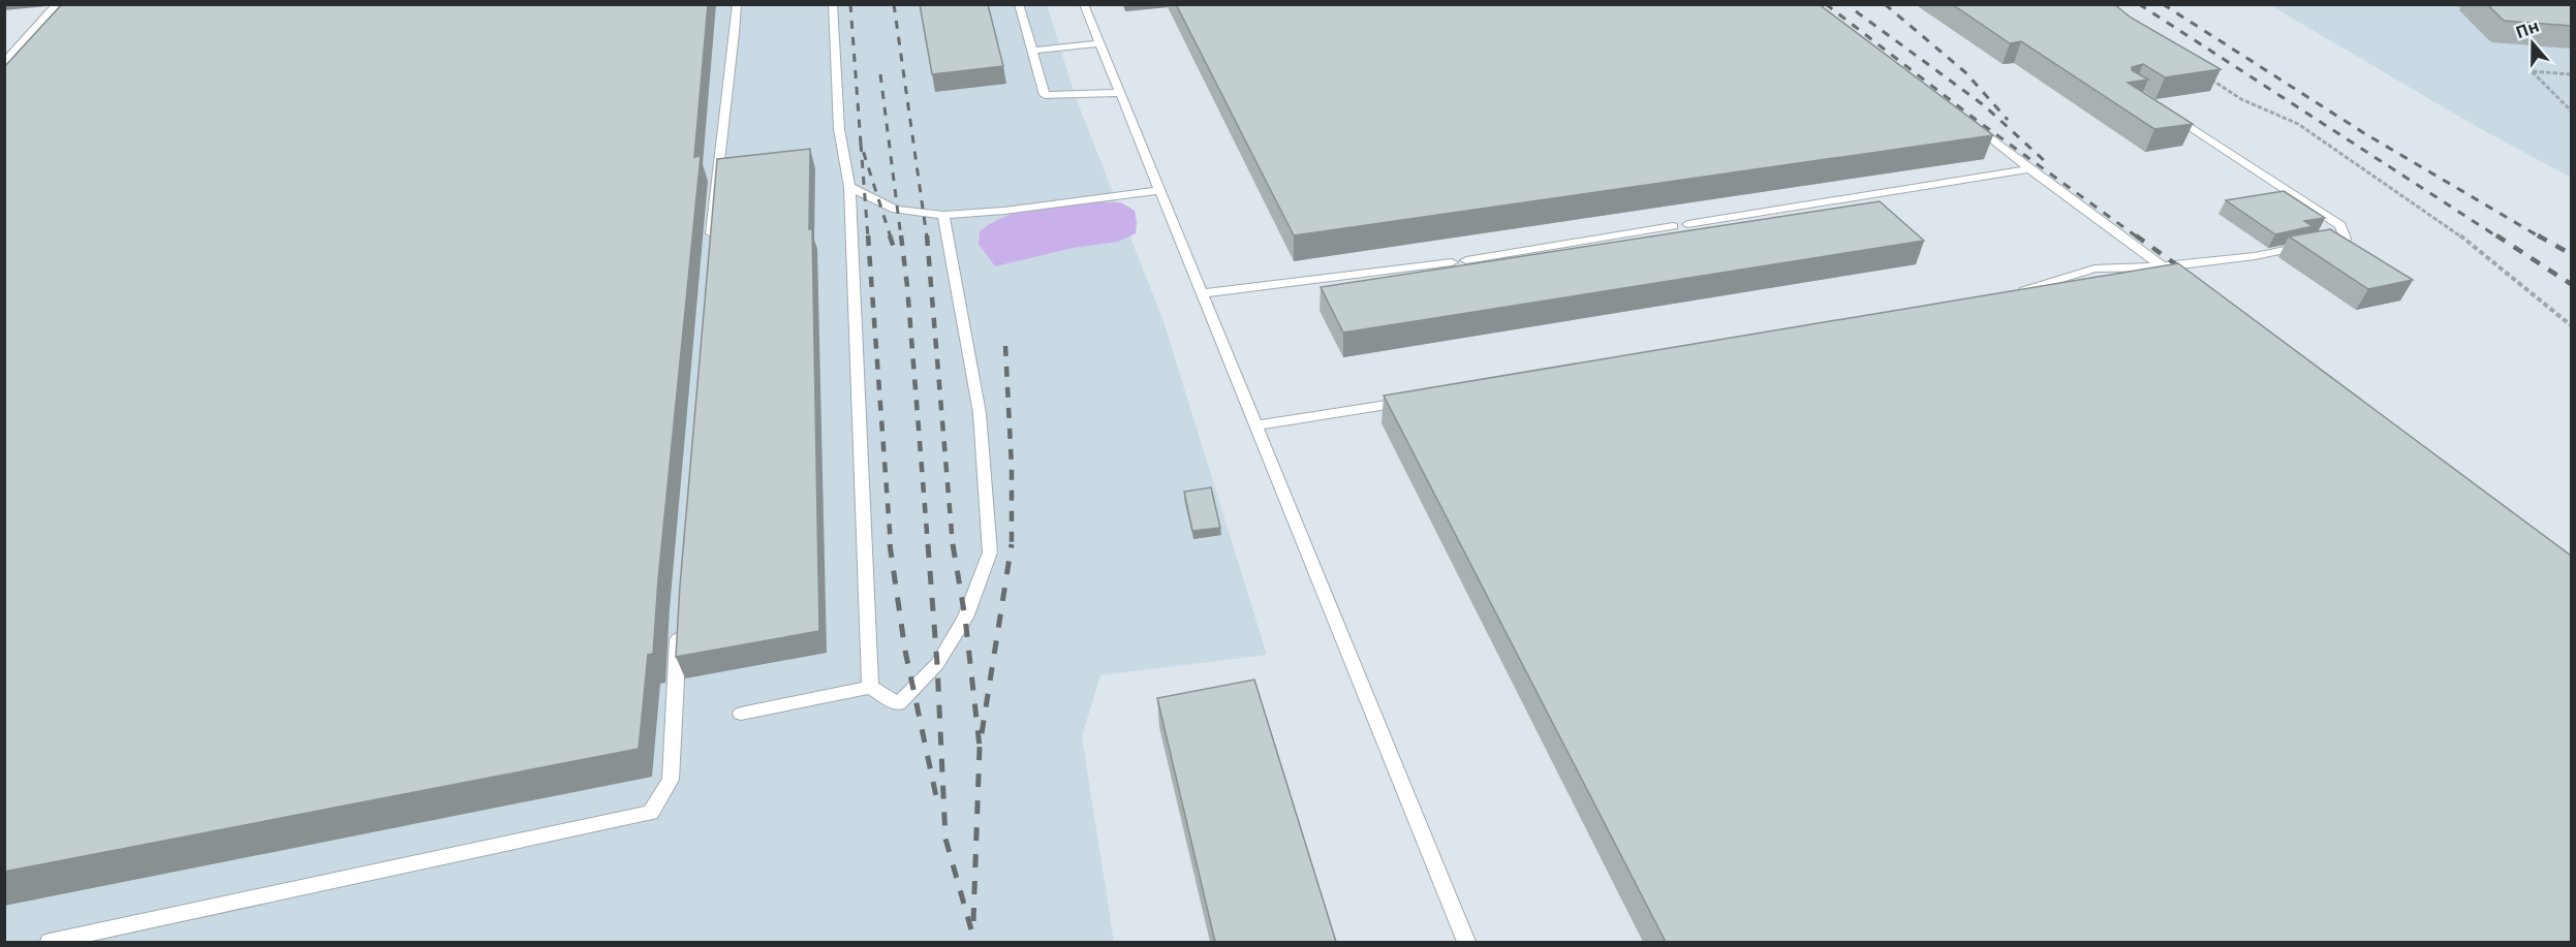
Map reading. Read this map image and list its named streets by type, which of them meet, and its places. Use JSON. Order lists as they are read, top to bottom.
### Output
{
  "north": "top"
}
